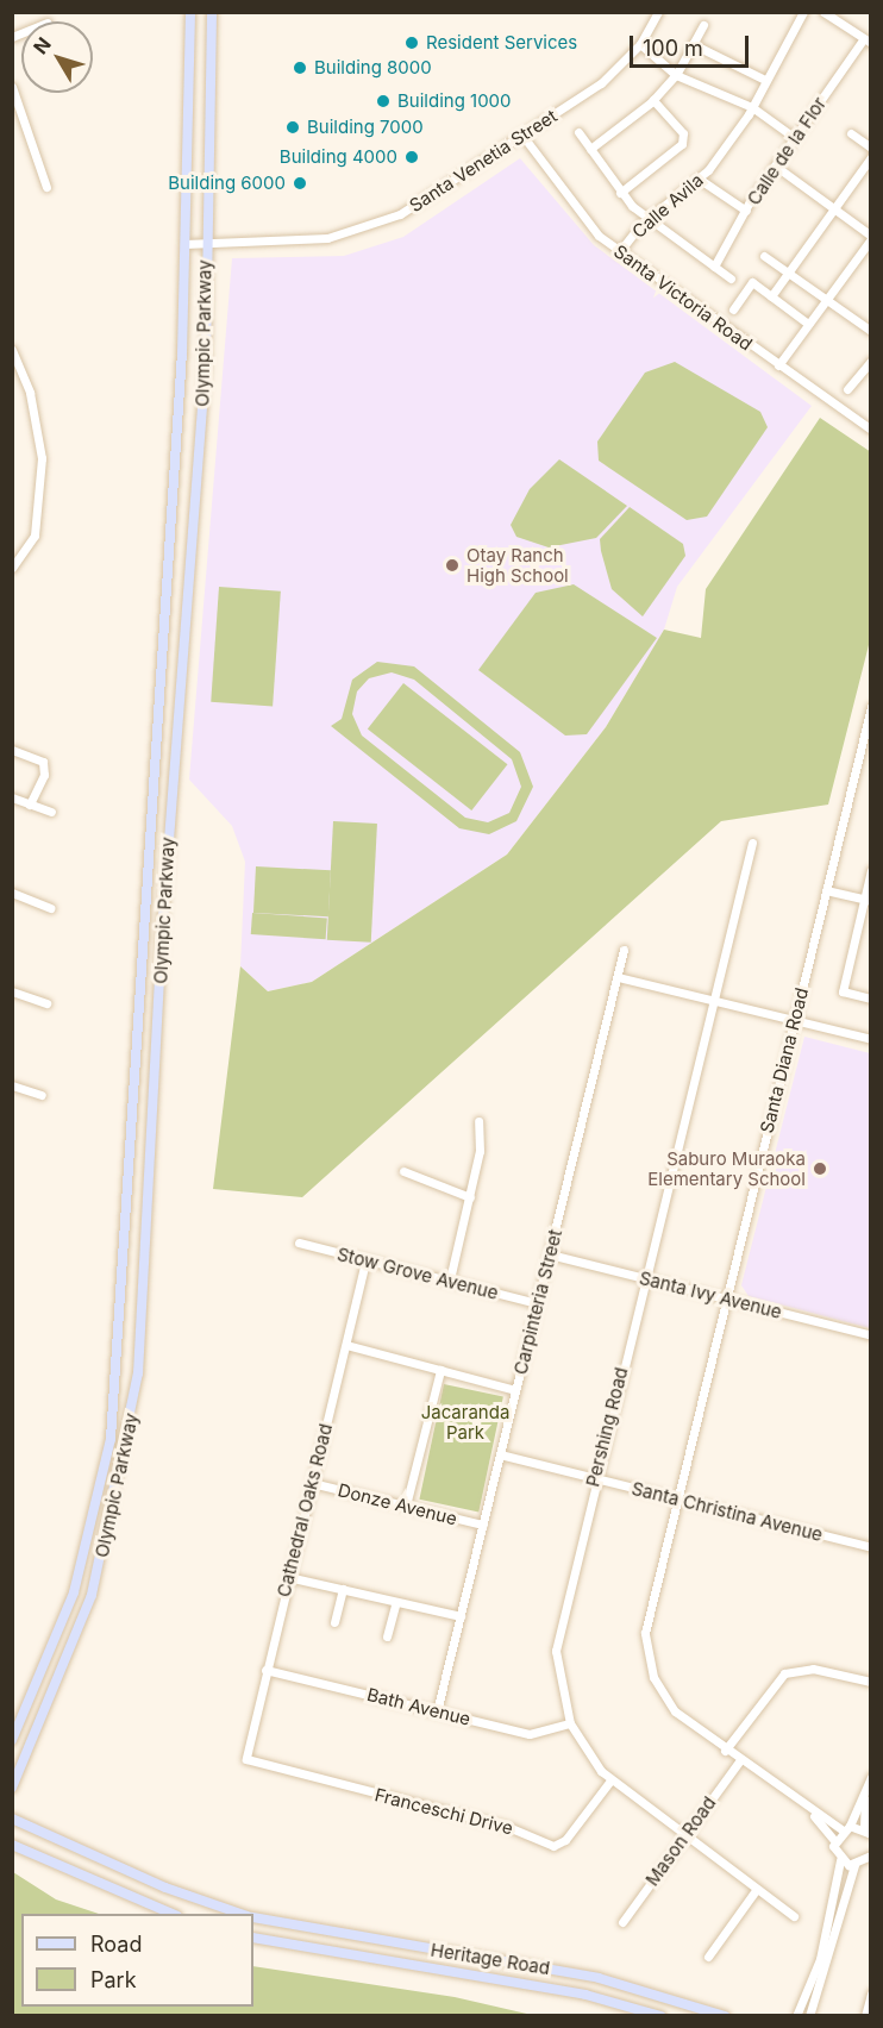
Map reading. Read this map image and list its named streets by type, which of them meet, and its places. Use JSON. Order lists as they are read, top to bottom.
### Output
{
  "streets": {
    "main road": ["Olympic Parkway", "Heritage Road"],
    "street": [
      "Calle de la Flor",
      "Santa Venetia Street",
      "Calle Avila",
      "Santa Victoria Road",
      "Santa Diana Road",
      "Stow Grove Avenue",
      "Santa Ivy Avenue",
      "Carpinteria Street",
      "Pershing Road",
      "Donze Avenue",
      "Cathedral Oaks Road",
      "Santa Christina Avenue",
      "Bath Avenue",
      "Franceschi Drive",
      "Mason Road"
    ]
  },
  "crossings": [
    ["Santa Venetia Street", "Santa Victoria Road"],
    ["Santa Venetia Street", "Olympic Parkway"],
    ["Calle Avila", "Santa Victoria Road"],
    ["Santa Diana Road", "Santa Ivy Avenue"],
    ["Santa Diana Road", "Santa Christina Avenue"],
    ["Santa Diana Road", "Mason Road"],
    ["Stow Grove Avenue", "Carpinteria Street"],
    ["Stow Grove Avenue", "Cathedral Oaks Road"],
    ["Santa Ivy Avenue", "Carpinteria Street"],
    ["Santa Ivy Avenue", "Pershing Road"],
    ["Carpinteria Street", "Donze Avenue"],
    ["Carpinteria Street", "Santa Christina Avenue"],
    ["Carpinteria Street", "Bath Avenue"],
    ["Pershing Road", "Santa Christina Avenue"],
    ["Pershing Road", "Bath Avenue"],
    ["Pershing Road", "Franceschi Drive"],
    ["Pershing Road", "Mason Road"],
    ["Donze Avenue", "Cathedral Oaks Road"],
    ["Cathedral Oaks Road", "Bath Avenue"],
    ["Cathedral Oaks Road", "Franceschi Drive"]
  ],
  "parks": ["Jacaranda Park"],
  "places": [
    "Resident Services",
    "Building 8000",
    "Building 1000",
    "Building 7000",
    "Building 4000",
    "Building 6000",
    "Otay Ranch High School",
    "Saburo Muraoka Elementary School"
  ],
  "legend": ["Road", "Park"],
  "scale_bar": "100 m",
  "north": "top left"
}
